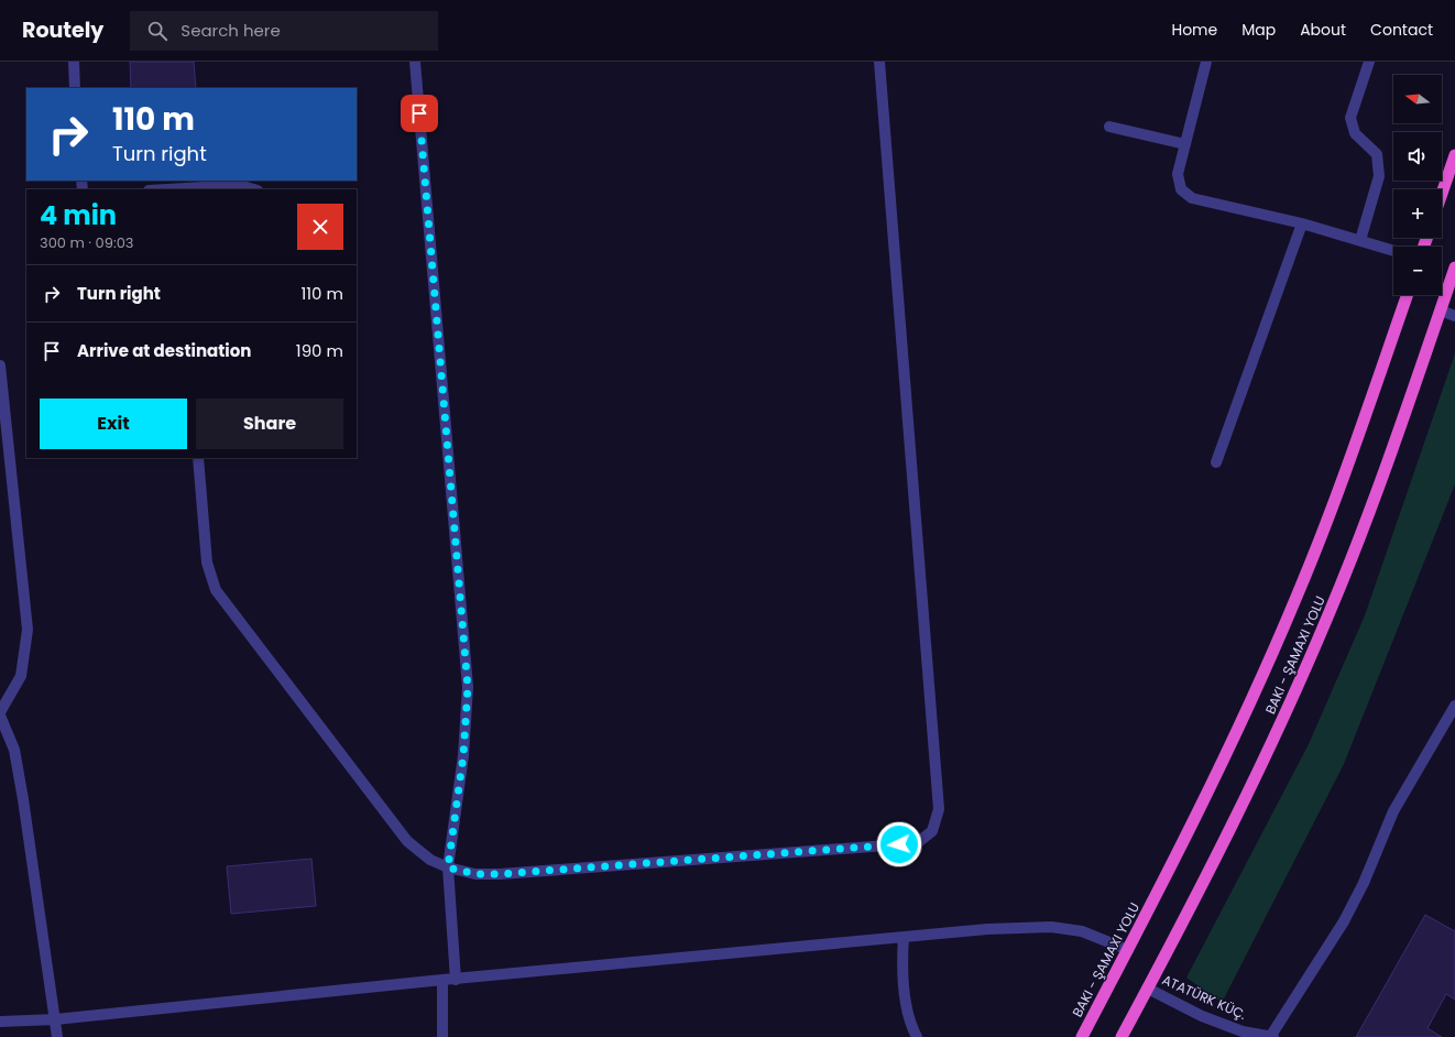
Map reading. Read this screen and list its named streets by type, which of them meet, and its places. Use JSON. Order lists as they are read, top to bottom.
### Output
{
  "streets": {
    "street": ["ATATÜRK KÜÇ."]
  },
  "north": "left",
  "page": {
    "header": "Routely",
    "search": "Search here",
    "nav": [
      "Home",
      "Map",
      "About",
      "Contact"
    ],
    "map_buttons": ["+", "−"],
    "turn": ["110 m", "Turn right"],
    "heading": ["4 min", "300 m · 09:03"],
    "list": [
      {
        "name": "Turn right",
        "value": "110 m"
      },
      {
        "name": "Arrive at destination",
        "value": "190 m"
      }
    ],
    "buttons": ["Exit", "Share"]
  }
}
